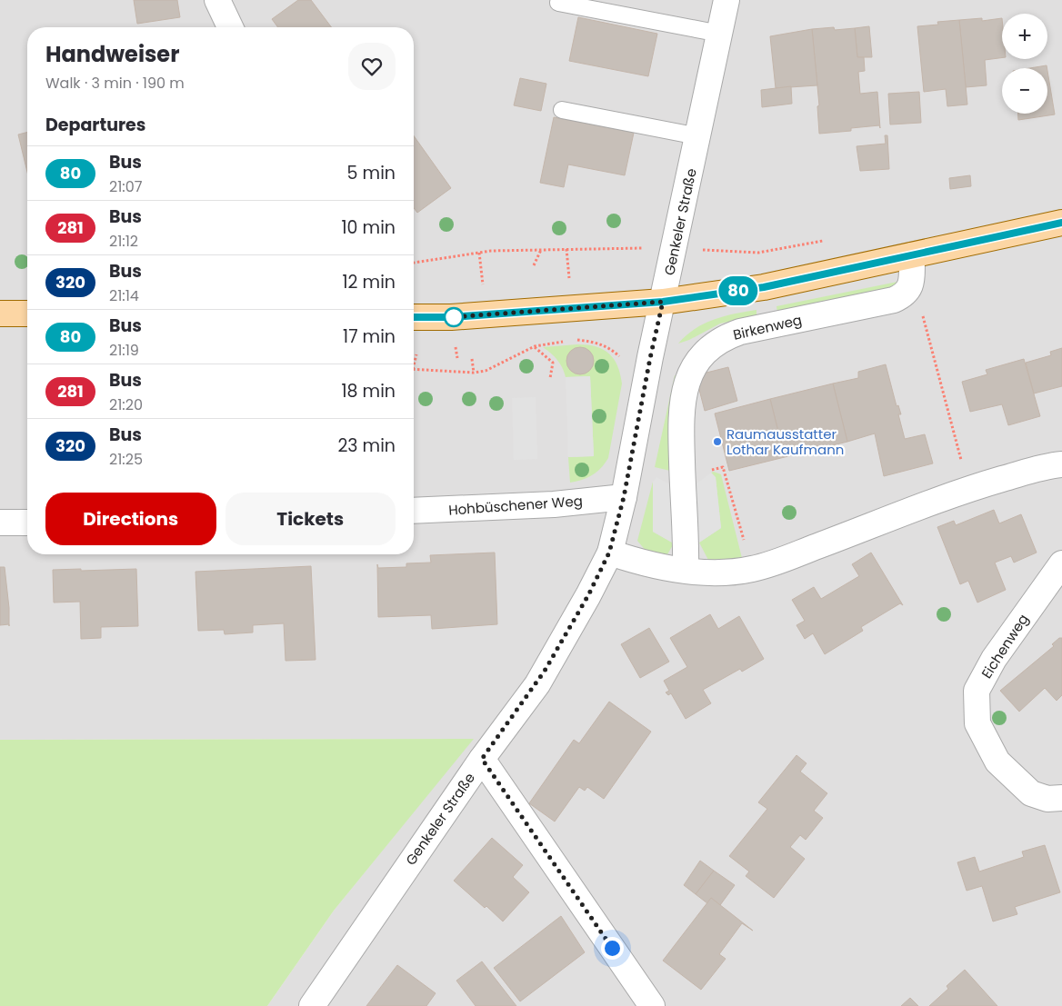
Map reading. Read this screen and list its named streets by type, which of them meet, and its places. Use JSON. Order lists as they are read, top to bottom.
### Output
{
  "streets": {
    "street": [
      "Genkeler Straße",
      "Birkenweg",
      "Hohbüschener Weg",
      "Eichenweg"
    ]
  },
  "crossings": [
    ["Genkeler Straße", "Hohbüschener Weg"]
  ],
  "places": ["Raumausstatter Lothar Kaufmann"],
  "lines": ["bus line 80"],
  "page": {
    "on_map": "80",
    "map_buttons": ["+", "−"],
    "heading": [
      ["Handweiser", "Walk · 3 min · 190 m"],
      "Departures"
    ],
    "list": [
      {
        "mark": "80",
        "name": "Bus",
        "note": "21:07",
        "value": "5 min"
      },
      {
        "mark": "281",
        "name": "Bus",
        "note": "21:12",
        "value": "10 min"
      },
      {
        "mark": "320",
        "name": "Bus",
        "note": "21:14",
        "value": "12 min"
      },
      {
        "mark": "80",
        "name": "Bus",
        "note": "21:19",
        "value": "17 min"
      },
      {
        "mark": "281",
        "name": "Bus",
        "note": "21:20",
        "value": "18 min"
      },
      {
        "mark": "320",
        "name": "Bus",
        "note": "21:25",
        "value": "23 min"
      }
    ],
    "buttons": ["Directions", "Tickets"]
  }
}
